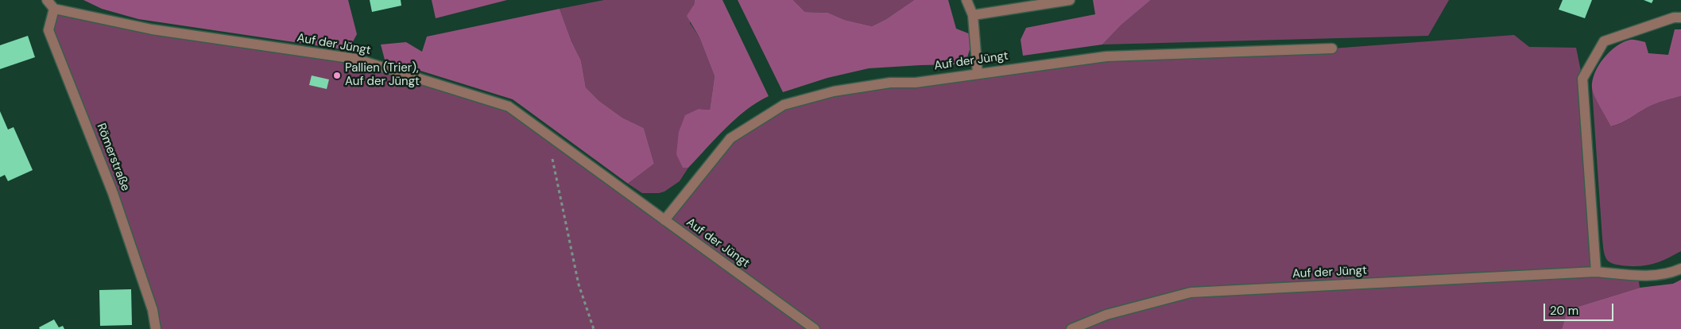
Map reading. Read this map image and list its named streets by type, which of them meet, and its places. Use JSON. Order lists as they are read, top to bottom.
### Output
{
  "streets": {
    "street": ["Auf der Jüngt", "Römerstraße"]
  },
  "crossings": [
    ["Auf der Jüngt", "Römerstraße"]
  ],
  "places": ["Pallien (Trier), Auf der Jüngt"],
  "scale_bar": "20 m"
}
